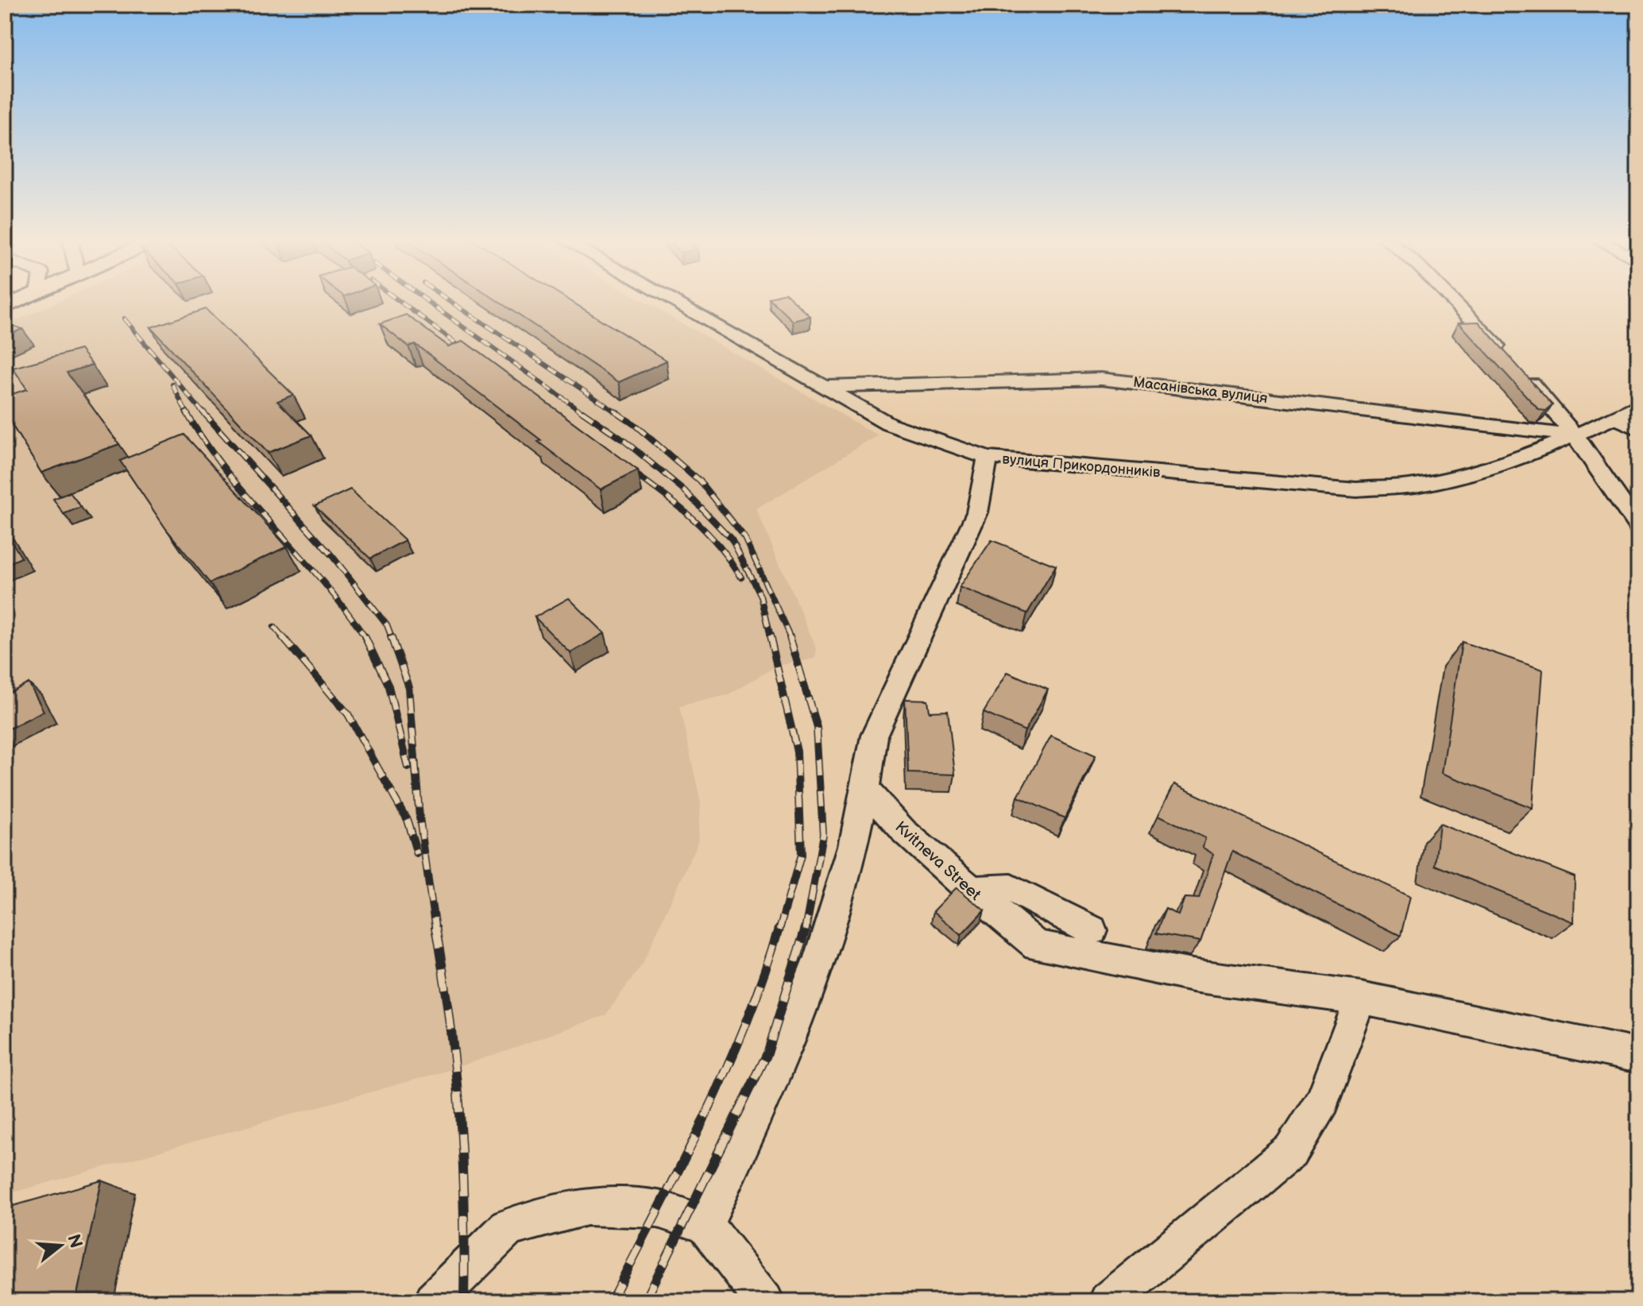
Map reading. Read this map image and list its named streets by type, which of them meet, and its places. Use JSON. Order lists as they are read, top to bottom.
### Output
{
  "streets": {
    "street": ["Масанівська вулиця", "вулиця Прикордонників", "Kvitneva Street"]
  },
  "crossings": [
    ["Масанівська вулиця", "вулиця Прикордонників"]
  ],
  "north": "right"
}
